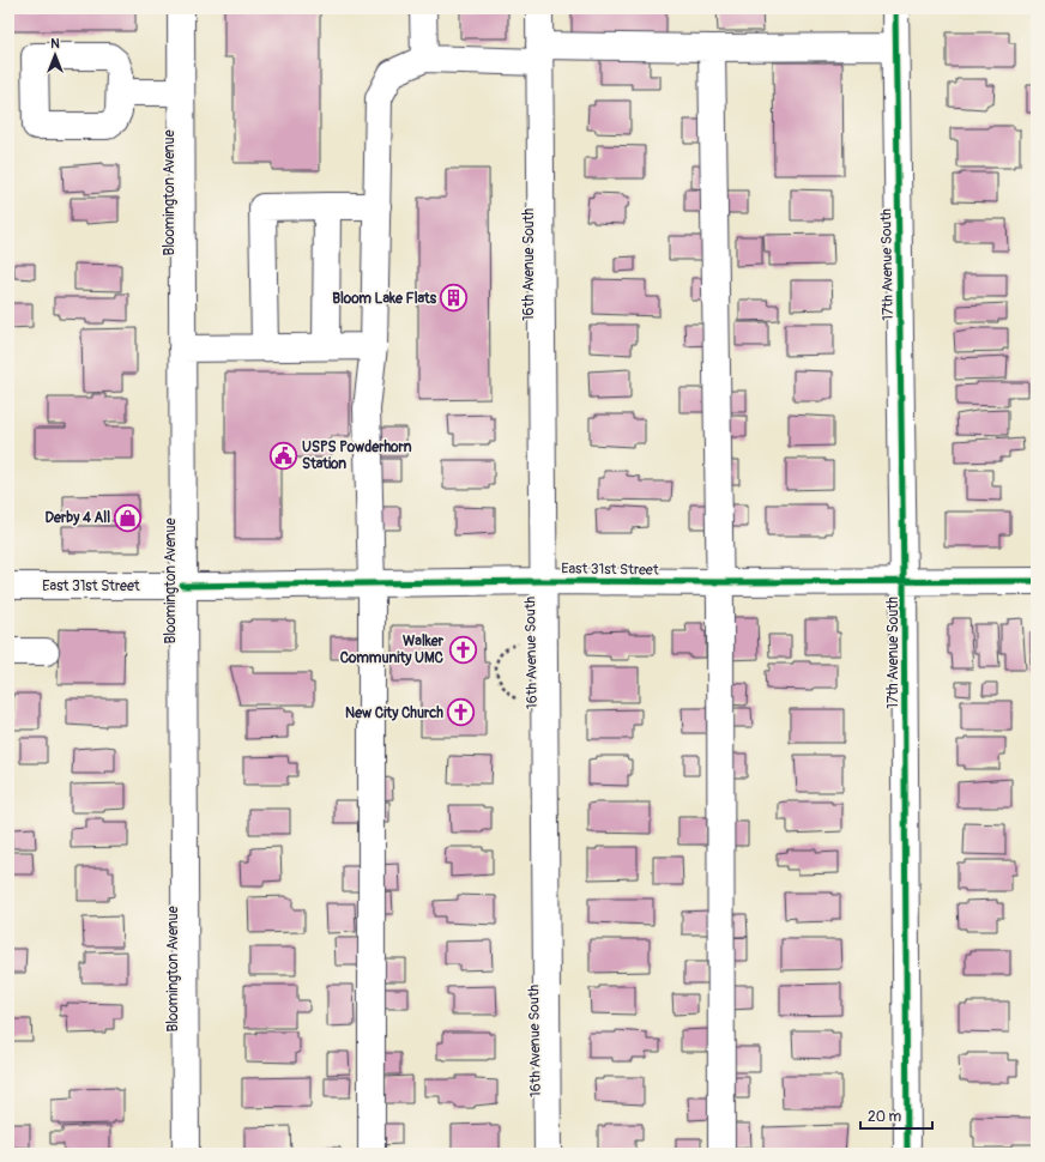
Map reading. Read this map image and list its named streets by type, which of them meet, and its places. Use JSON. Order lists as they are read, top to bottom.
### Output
{
  "streets": {
    "street": [
      "Bloomington Avenue",
      "16th Avenue South",
      "17th Avenue South",
      "East 31st Street"
    ]
  },
  "crossings": [
    ["Bloomington Avenue", "East 31st Street"],
    ["16th Avenue South", "East 31st Street"],
    ["17th Avenue South", "East 31st Street"]
  ],
  "places": {
    "building": ["Bloom Lake Flats"],
    "public building": ["USPS Powderhorn Station"],
    "shop": ["Derby 4 All"],
    "church": ["Walker Community UMC", "New City Church"]
  },
  "scale_bar": "20 m",
  "north": "top"
}
